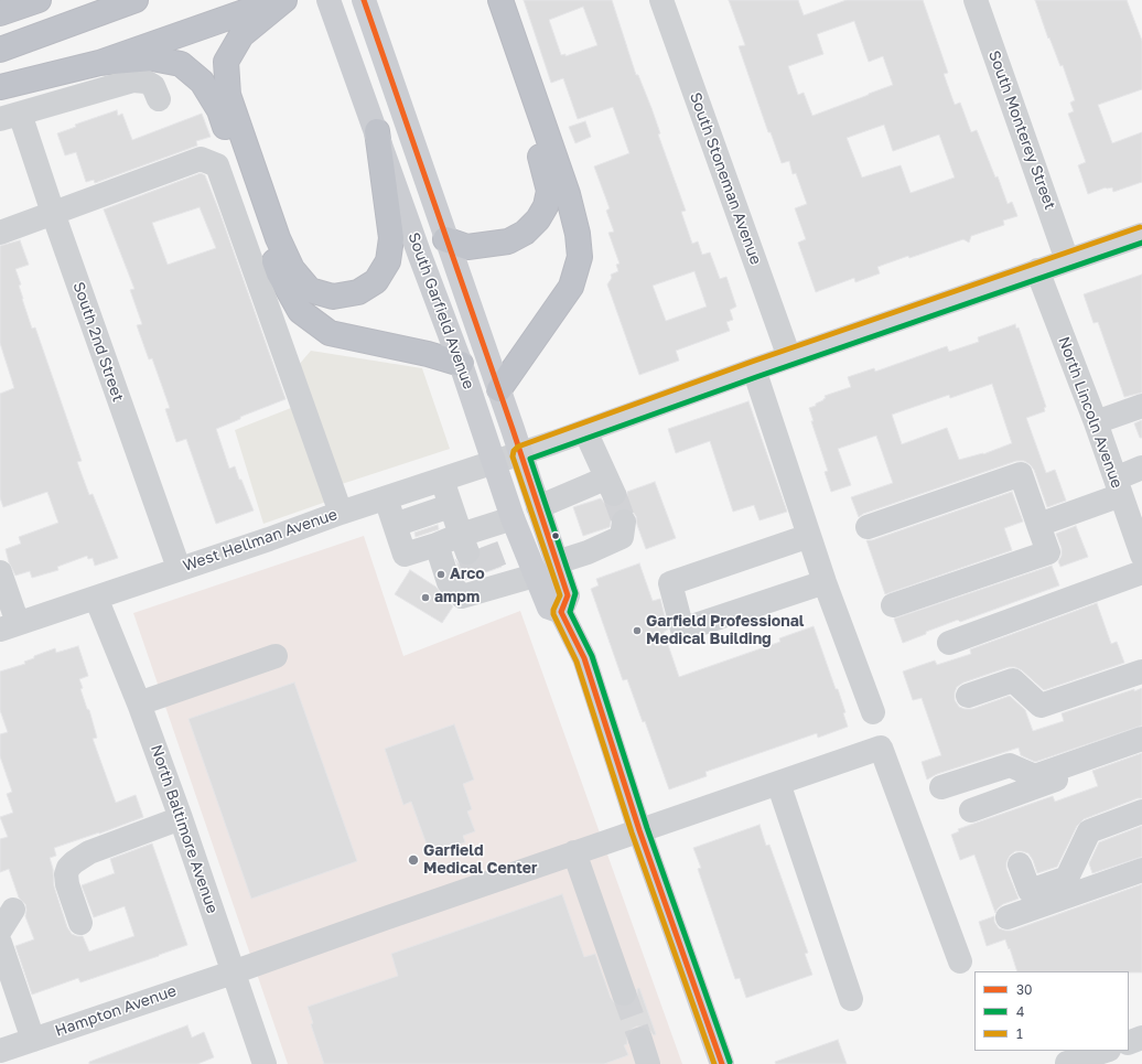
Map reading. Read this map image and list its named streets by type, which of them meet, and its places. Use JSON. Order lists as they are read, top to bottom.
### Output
{
  "streets": {
    "main road": ["South Garfield Avenue"],
    "street": [
      "South Monterey Street",
      "South Stoneman Avenue",
      "South 2nd Street",
      "North Lincoln Avenue",
      "West Hellman Avenue",
      "North Baltimore Avenue",
      "Hampton Avenue"
    ]
  },
  "crossings": [
    ["South Monterey Street", "West Hellman Avenue"],
    ["South Stoneman Avenue", "West Hellman Avenue"],
    ["South Garfield Avenue", "West Hellman Avenue"],
    ["South 2nd Street", "West Hellman Avenue"],
    ["North Lincoln Avenue", "West Hellman Avenue"],
    ["West Hellman Avenue", "North Baltimore Avenue"],
    ["North Baltimore Avenue", "Hampton Avenue"]
  ],
  "places": [
    "Arco",
    "ampm",
    "Garfield Professional Medical Building",
    "Garfield Medical Center"
  ],
  "lines": ["transit line 30", "transit line 1", "transit line 4"],
  "legend": ["30", "4", "1"]
}
